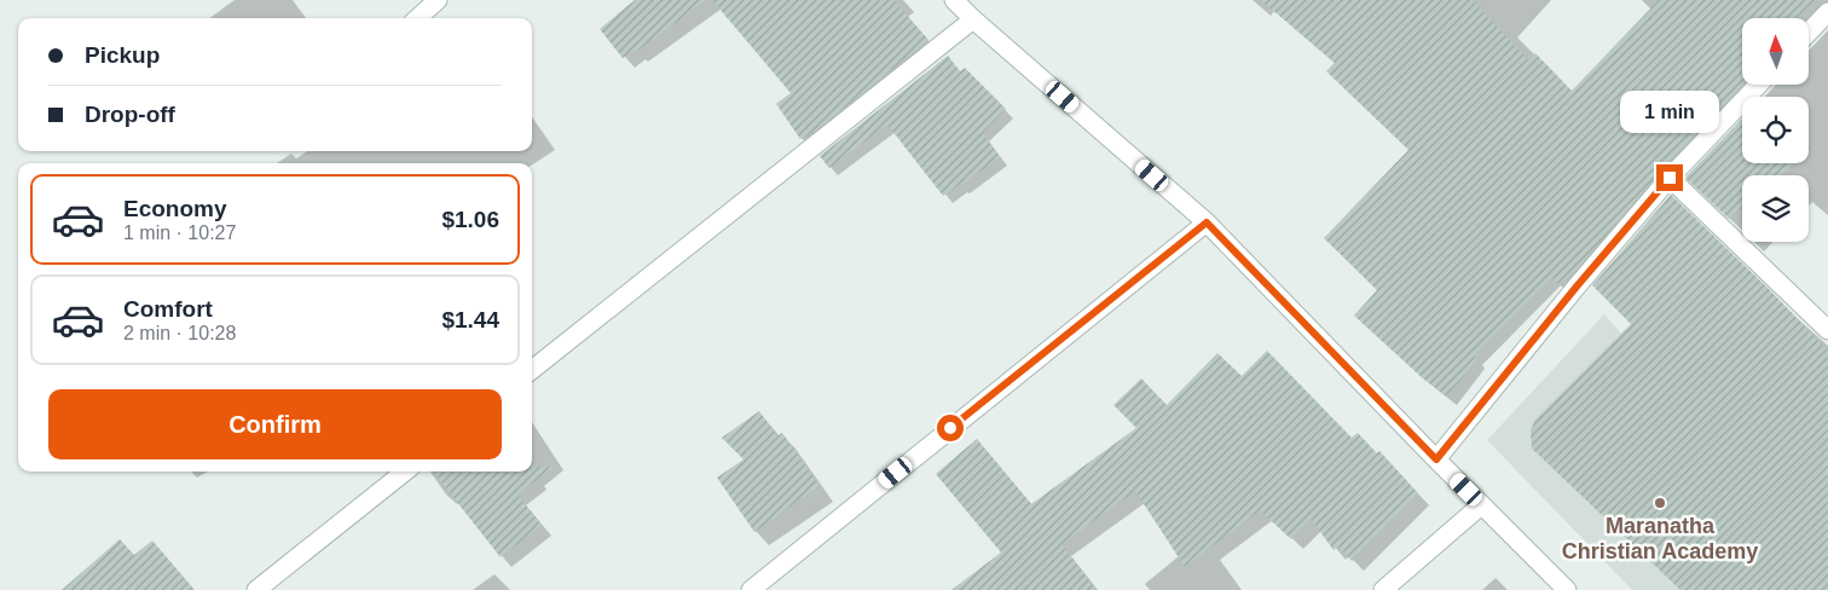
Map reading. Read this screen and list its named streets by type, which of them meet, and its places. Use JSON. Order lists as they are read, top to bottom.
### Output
{
  "places": ["Maranatha Christian Academy"],
  "north": "top",
  "page": {
    "banner": ["Pickup", "Drop-off"],
    "bubble": "1 min",
    "list": [
      {
        "name": "Economy",
        "note": "1 min · 10:27",
        "value": "$1.06"
      },
      {
        "name": "Comfort",
        "note": "2 min · 10:28",
        "value": "$1.44"
      }
    ],
    "buttons": "Confirm"
  }
}
